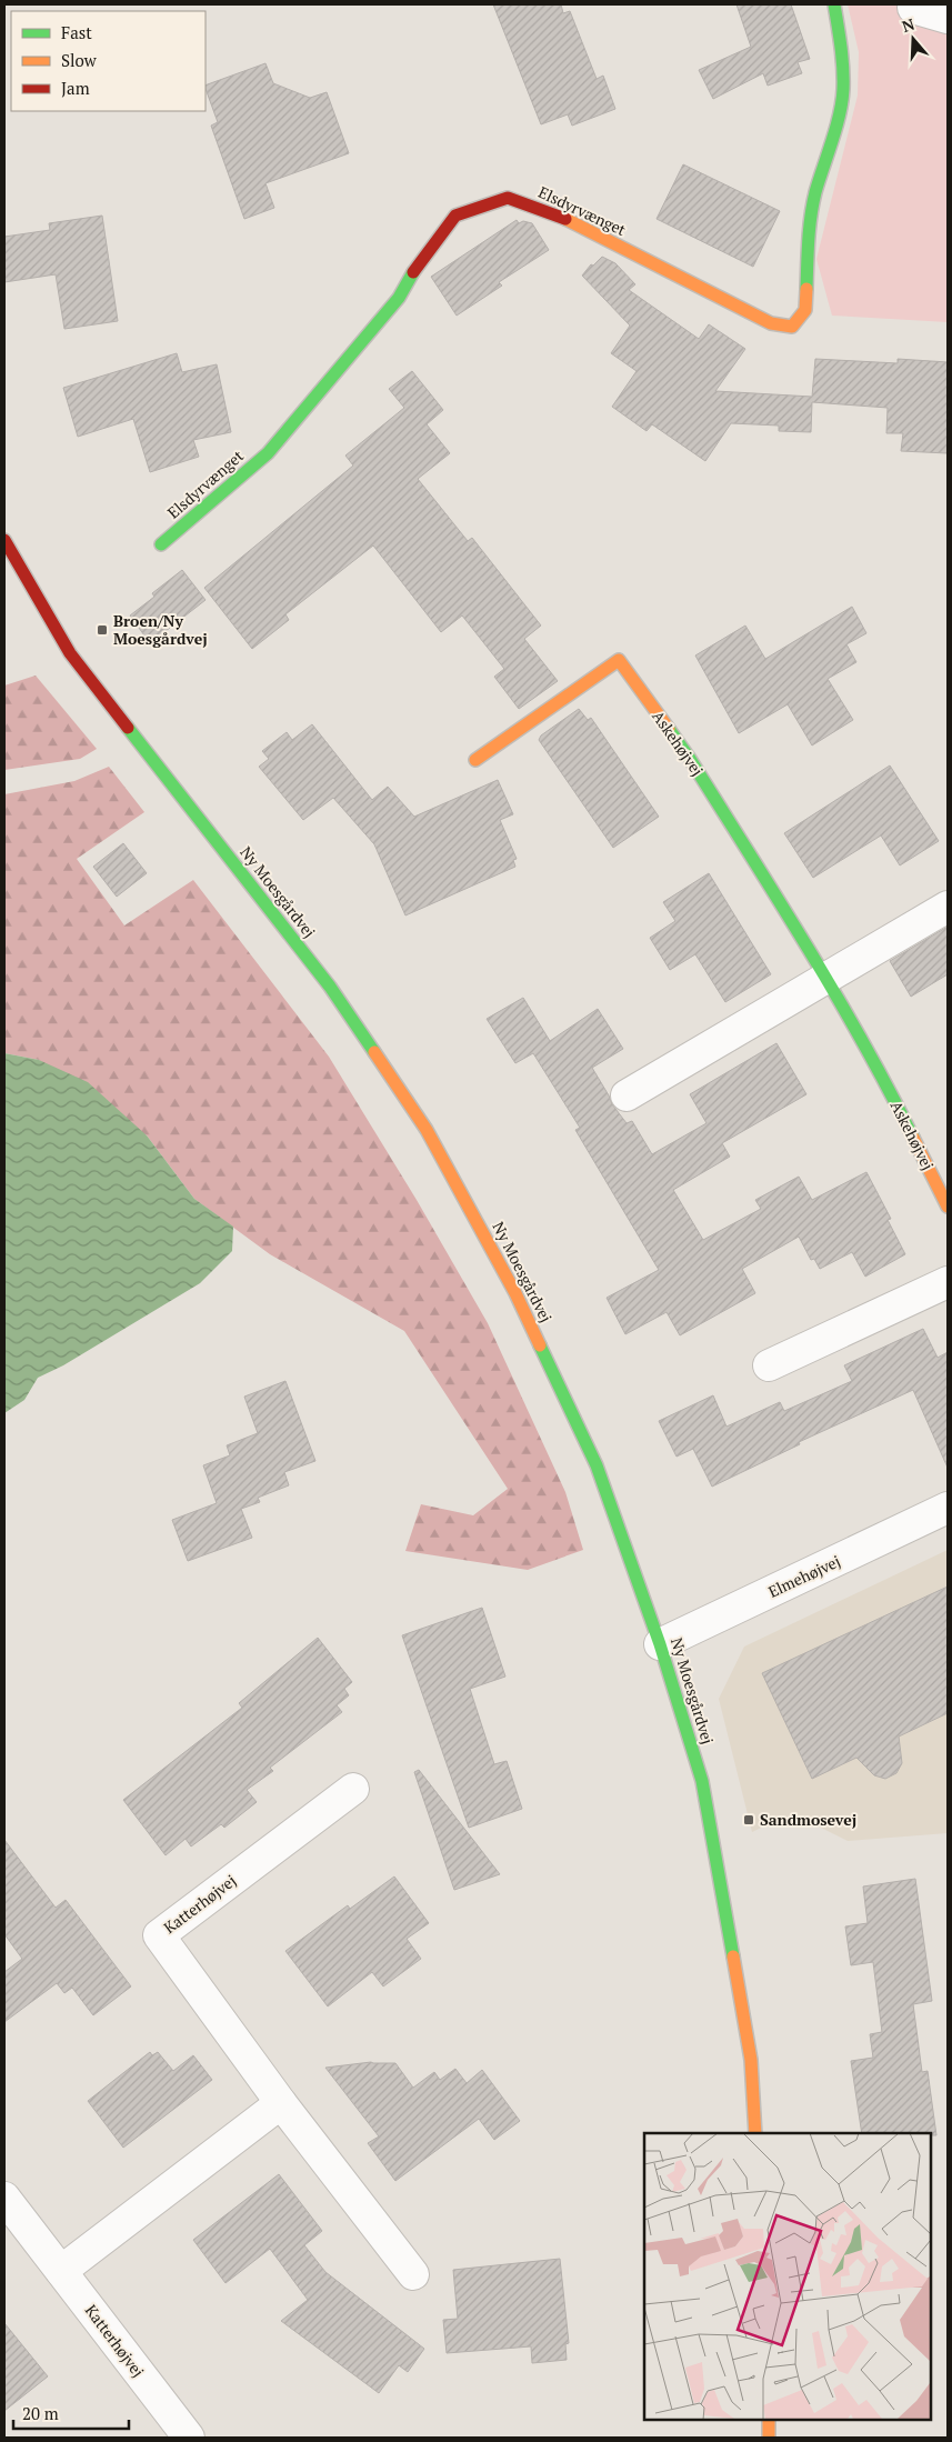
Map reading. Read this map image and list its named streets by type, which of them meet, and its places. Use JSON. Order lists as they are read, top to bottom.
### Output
{
  "streets": {
    "street": [
      "Elsdyrvænget",
      "Askehøjvej",
      "Ny Moesgårdvej",
      "Elmehøjvej",
      "Katterhøjvej"
    ]
  },
  "crossings": [
    ["Ny Moesgårdvej", "Elmehøjvej"]
  ],
  "places": {
    "transit": ["Broen/Ny Moesgårdvej", "Sandmosevej"]
  },
  "legend": ["Fast", "Slow", "Jam"],
  "scale_bar": "20 m",
  "north": "top"
}
